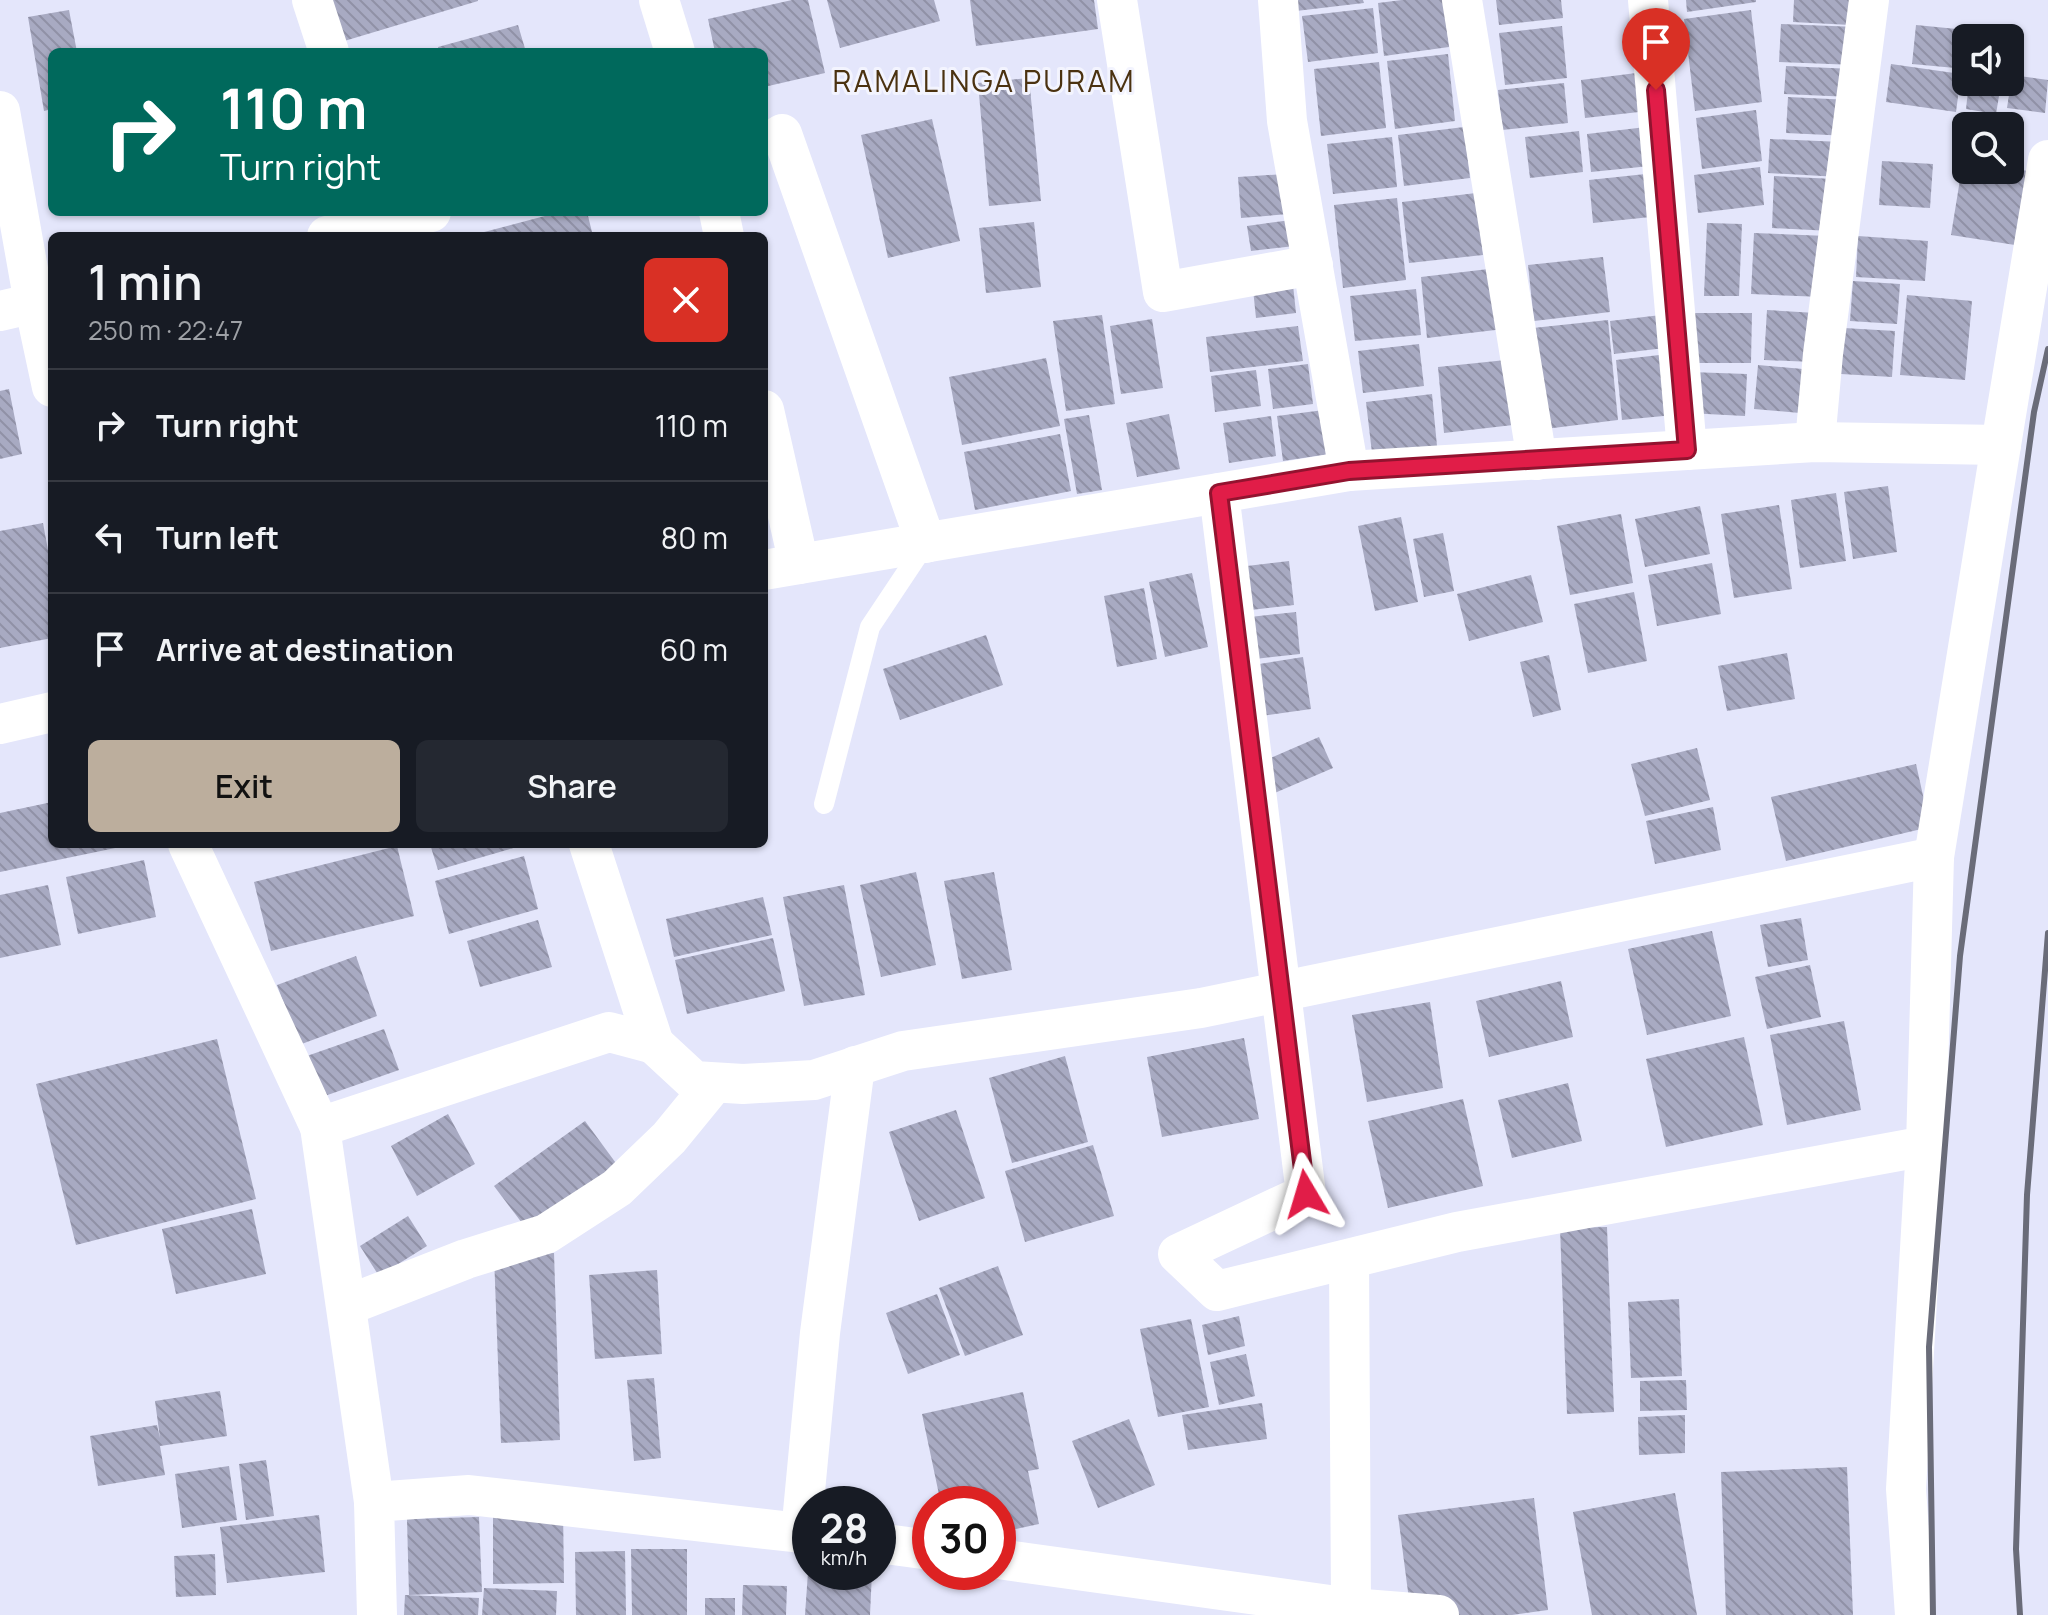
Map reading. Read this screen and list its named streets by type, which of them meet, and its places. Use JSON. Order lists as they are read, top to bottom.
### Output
{
  "districts": ["RAMALINGA PURAM"],
  "page": {
    "turn": ["110 m", "Turn right"],
    "heading": ["1 min", "250 m · 22:47"],
    "list": [
      {
        "name": "Turn right",
        "value": "110 m"
      },
      {
        "name": "Turn left",
        "value": "80 m"
      },
      {
        "name": "Arrive at destination",
        "value": "60 m"
      }
    ],
    "buttons": ["Exit", "Share"],
    "speed": "28 km/h",
    "limit": "30"
  }
}
